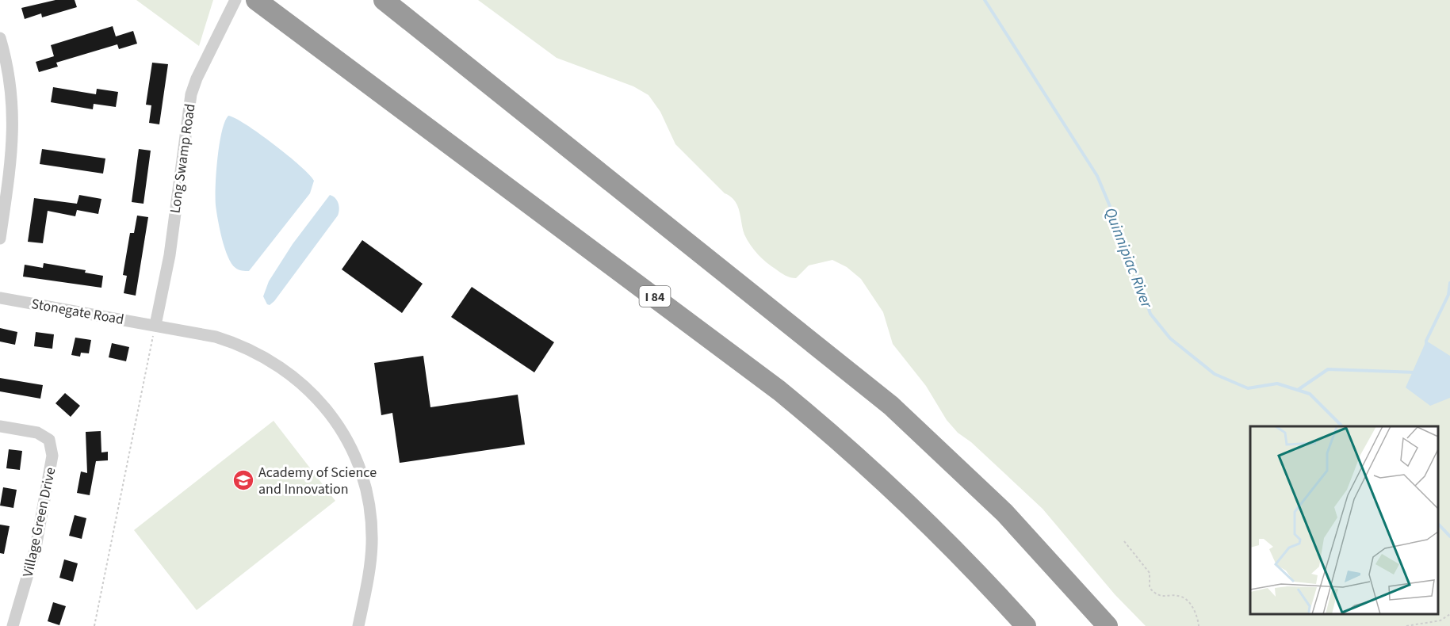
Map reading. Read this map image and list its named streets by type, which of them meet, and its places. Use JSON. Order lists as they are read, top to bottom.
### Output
{
  "streets": {
    "highway": ["I 84"],
    "street": ["Long Swamp Road", "Stonegate Road", "Village Green Drive"]
  },
  "crossings": [
    ["Long Swamp Road", "Stonegate Road"]
  ],
  "water": ["Quinnipiac River"],
  "places": {
    "school or university": ["Academy of Science and Innovation"]
  }
}
